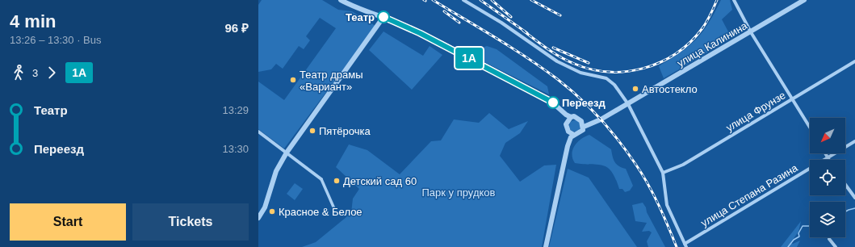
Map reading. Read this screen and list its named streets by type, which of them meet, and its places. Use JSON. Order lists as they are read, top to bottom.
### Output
{
  "streets": {
    "street": ["улица Калинина", "улица Фрунзе", "улица Степана Разина"]
  },
  "parks": ["Парк у прудков"],
  "places": [
    "Театр",
    "Театр драмы «Вариант»",
    "Автостекло",
    "Переезд",
    "Пятёрочка",
    "Детский сад 60",
    "Красное & Белое"
  ],
  "lines": ["bus line 1А"],
  "north": "bottom left",
  "page": {
    "heading": ["4 min", "13:26 – 13:30 · Bus", "96 ₽"],
    "on_map": "1А",
    "legs": ["3", "1А"],
    "list": [
      {
        "name": "Театр",
        "value": "13:29"
      },
      {
        "name": "Переезд",
        "value": "13:30"
      }
    ],
    "buttons": ["Start", "Tickets"]
  }
}
